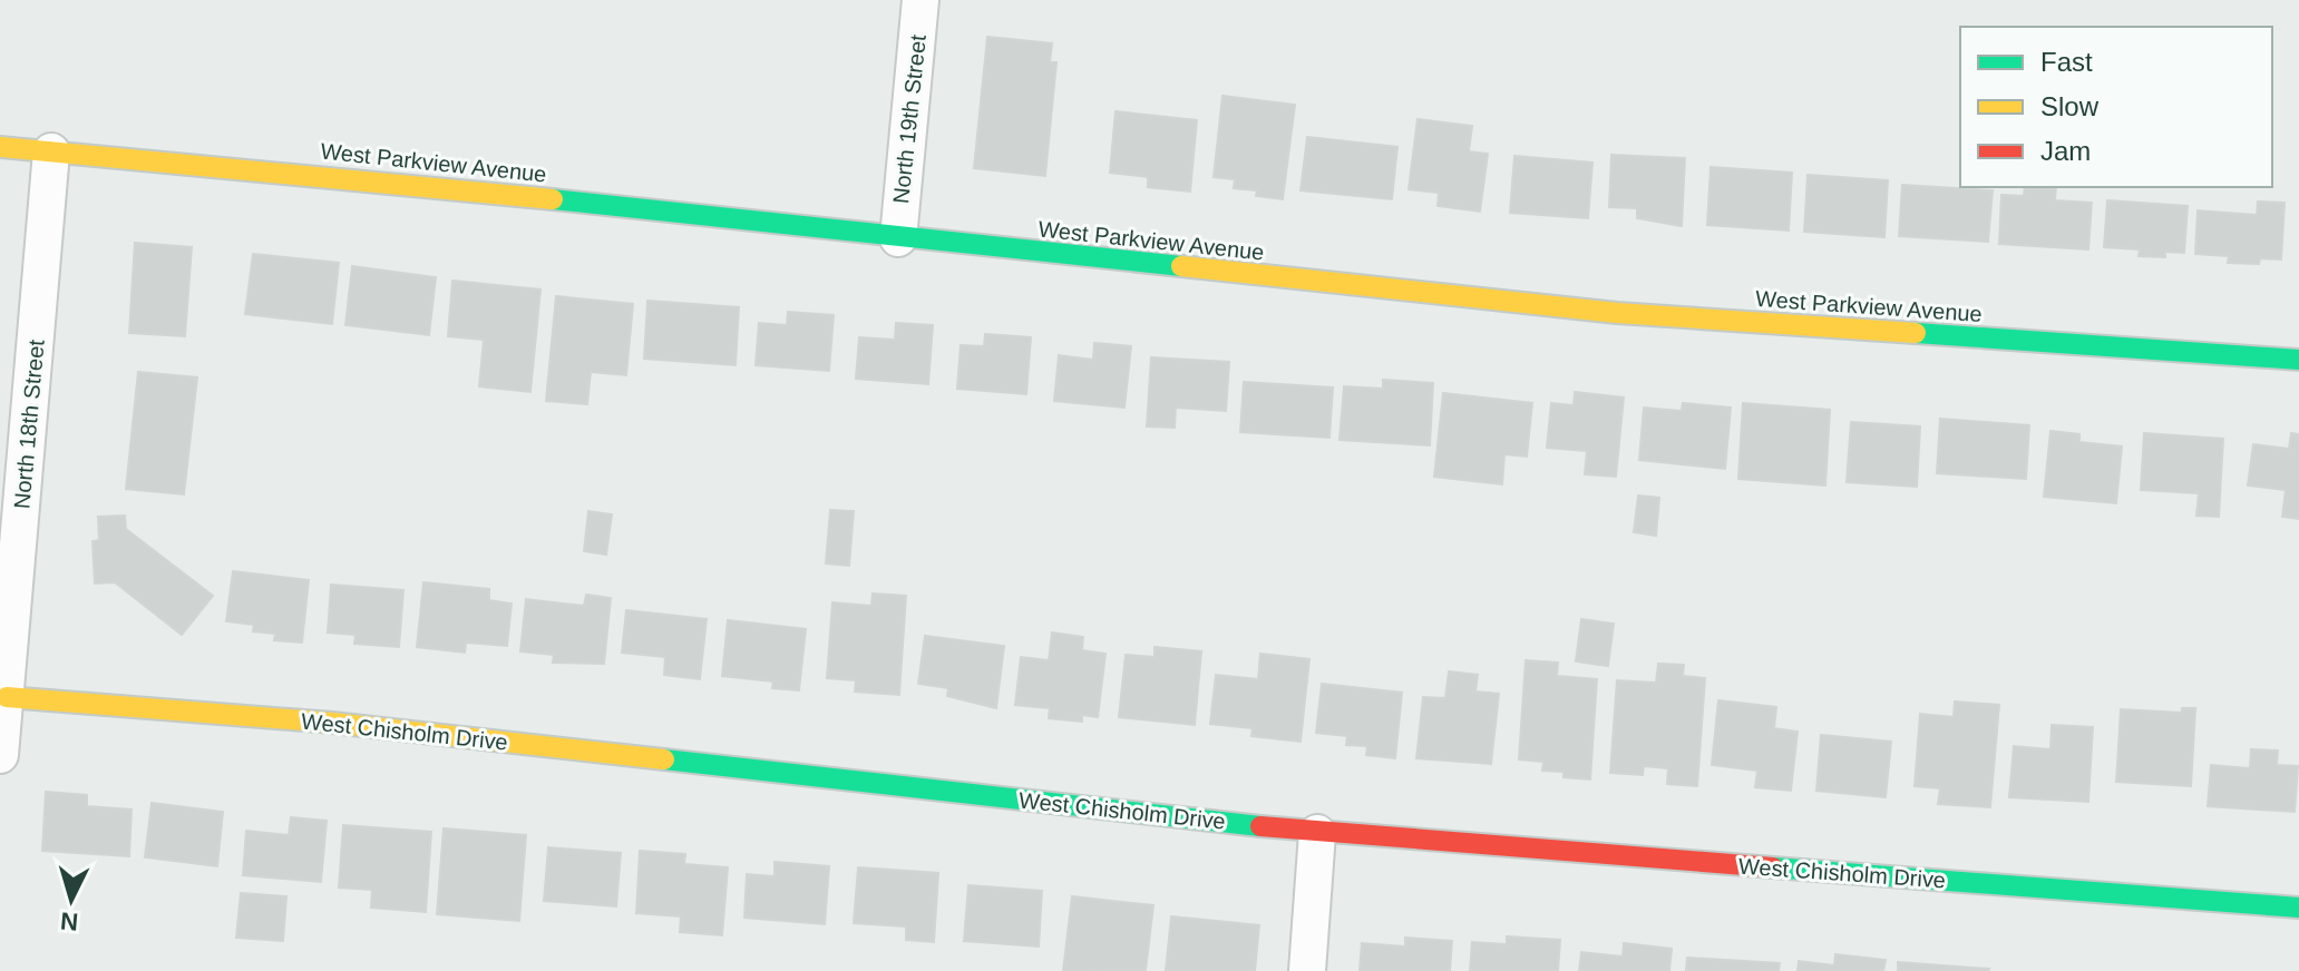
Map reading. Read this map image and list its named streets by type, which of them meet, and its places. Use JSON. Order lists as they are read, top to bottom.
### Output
{
  "streets": {
    "street": [
      "North 19th Street",
      "West Parkview Avenue",
      "North 18th Street",
      "West Chisholm Drive"
    ]
  },
  "crossings": [
    ["North 19th Street", "West Parkview Avenue"],
    ["West Parkview Avenue", "North 18th Street"],
    ["North 18th Street", "West Chisholm Drive"]
  ],
  "legend": ["Fast", "Slow", "Jam"],
  "north": "bottom"
}
